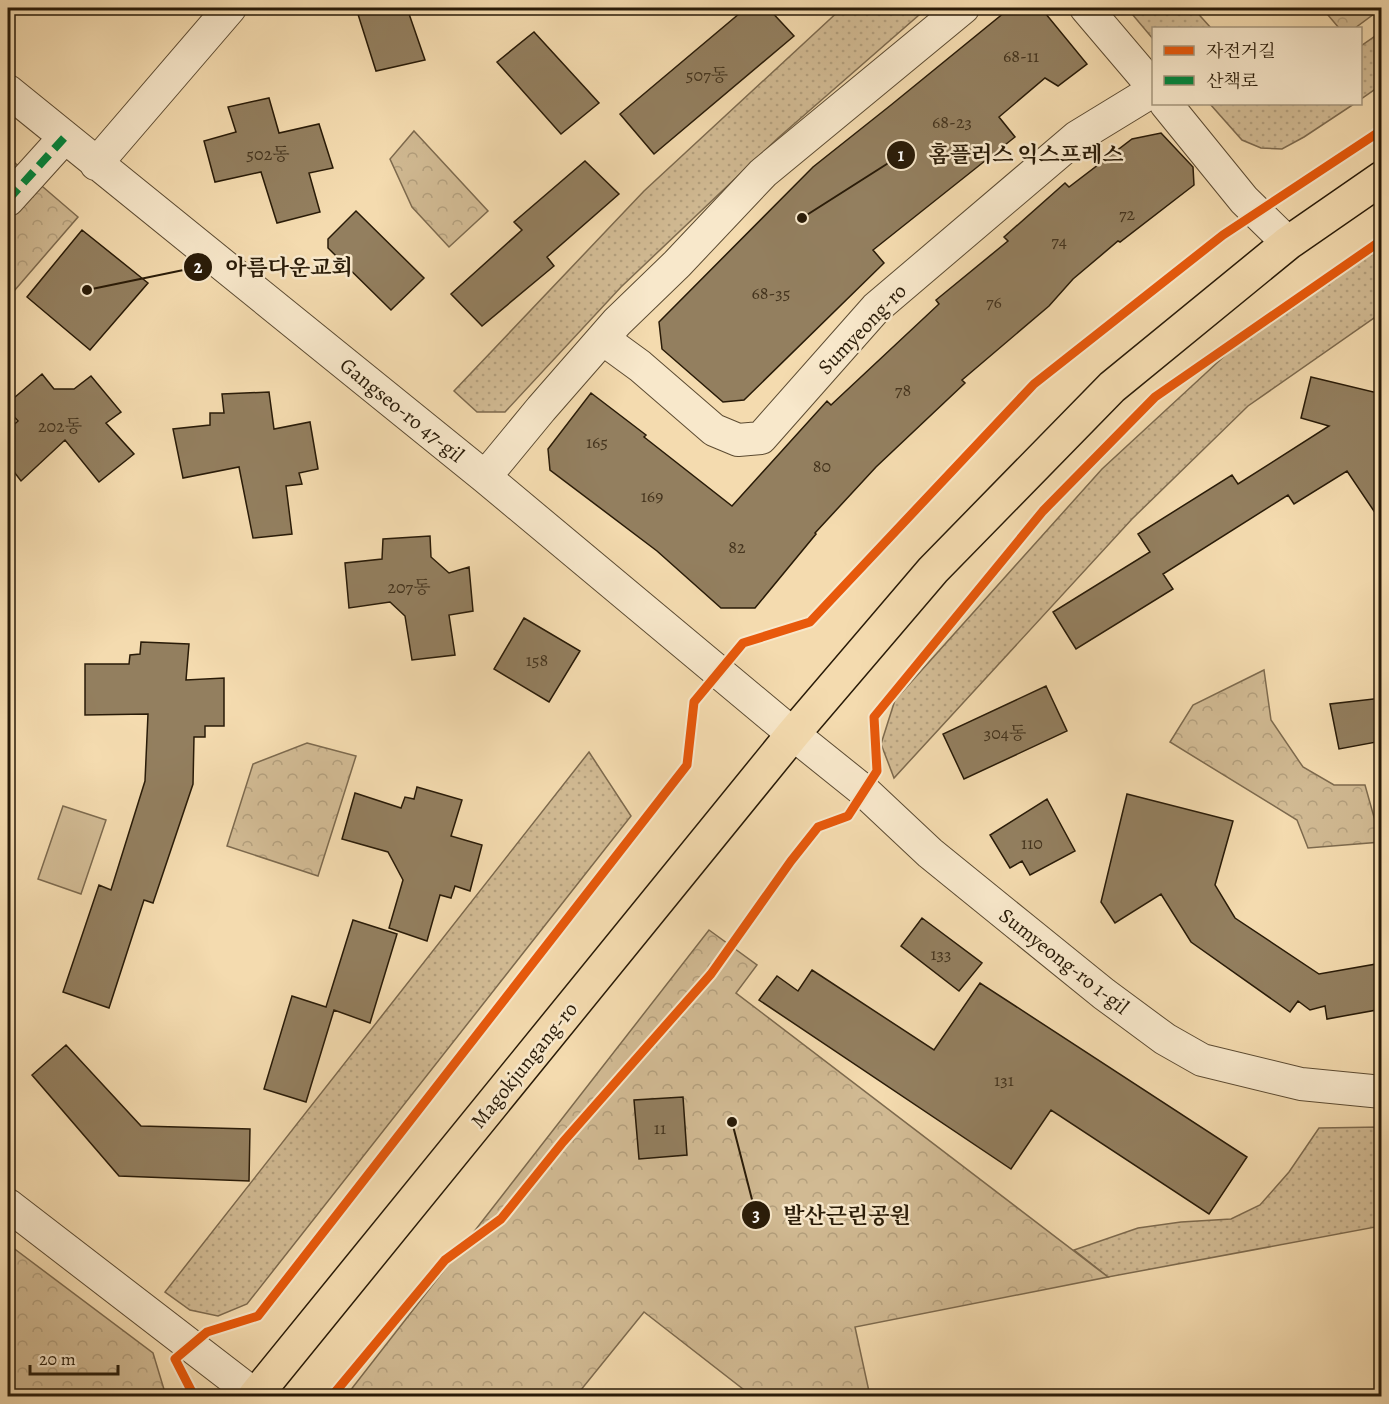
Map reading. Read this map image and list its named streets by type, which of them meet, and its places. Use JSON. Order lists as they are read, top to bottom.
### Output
{
  "streets": {
    "main road": ["Magokjungang-ro"],
    "street": ["Sumyeong-ro", "Gangseo-ro 47-gil", "Sumyeong-ro 1-gil"]
  },
  "crossings": [
    ["Gangseo-ro 47-gil", "Sumyeong-ro 1-gil"],
    ["Gangseo-ro 47-gil", "Magokjungang-ro"],
    ["Sumyeong-ro 1-gil", "Magokjungang-ro"]
  ],
  "places": ["홈플러스 익스프레스", "아름다운교회", "발산근린공원"],
  "house_numbers": [
    "68-11",
    "507동",
    "68-23",
    "502동",
    "72",
    "74",
    "68-35",
    "76",
    "78",
    "202동",
    "165",
    "80",
    "169",
    "82",
    "207동",
    "158",
    "304동",
    "110",
    "133",
    "131",
    "11"
  ],
  "legend": ["자전거길", "산책로"],
  "scale_bar": "20 m"
}
